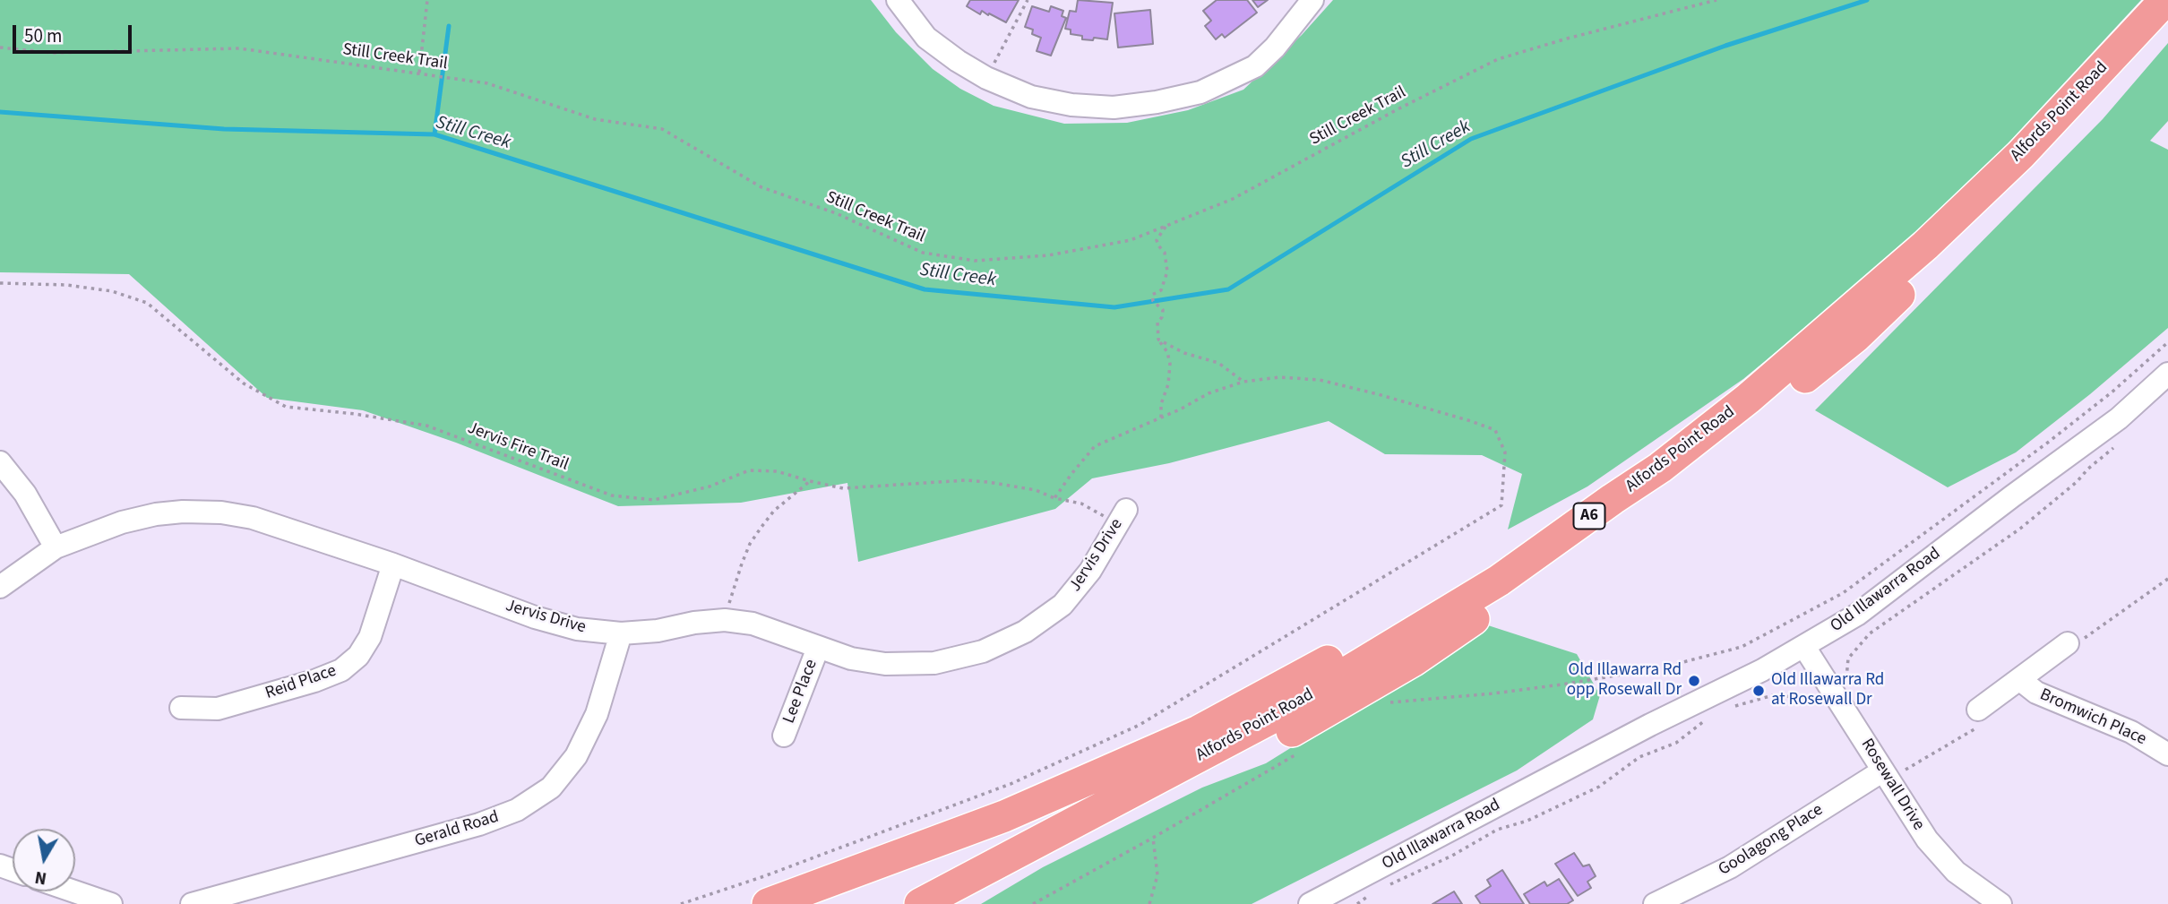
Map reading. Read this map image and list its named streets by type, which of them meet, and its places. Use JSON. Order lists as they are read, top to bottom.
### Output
{
  "streets": {
    "highway": ["Alfords Point Road", "A6"],
    "street": [
      "Jervis Drive",
      "Old Illawarra Road",
      "Reid Place",
      "Lee Place",
      "Bromwich Place",
      "Rosewall Drive",
      "Gerald Road",
      "Goolagong Place"
    ],
    "path": ["Still Creek Trail", "Jervis Fire Trail"]
  },
  "crossings": [
    ["Alfords Point Road", "A6"],
    ["Jervis Fire Trail", "Jervis Drive"],
    ["Jervis Drive", "Reid Place"],
    ["Jervis Drive", "Lee Place"],
    ["Jervis Drive", "Gerald Road"],
    ["Old Illawarra Road", "Rosewall Drive"],
    ["Rosewall Drive", "Goolagong Place"]
  ],
  "water": ["Still Creek"],
  "places": ["Old Illawarra Rd opp Rosewall Dr", "Old Illawarra Rd at Rosewall Dr"],
  "scale_bar": "50 m",
  "north": "bottom"
}
